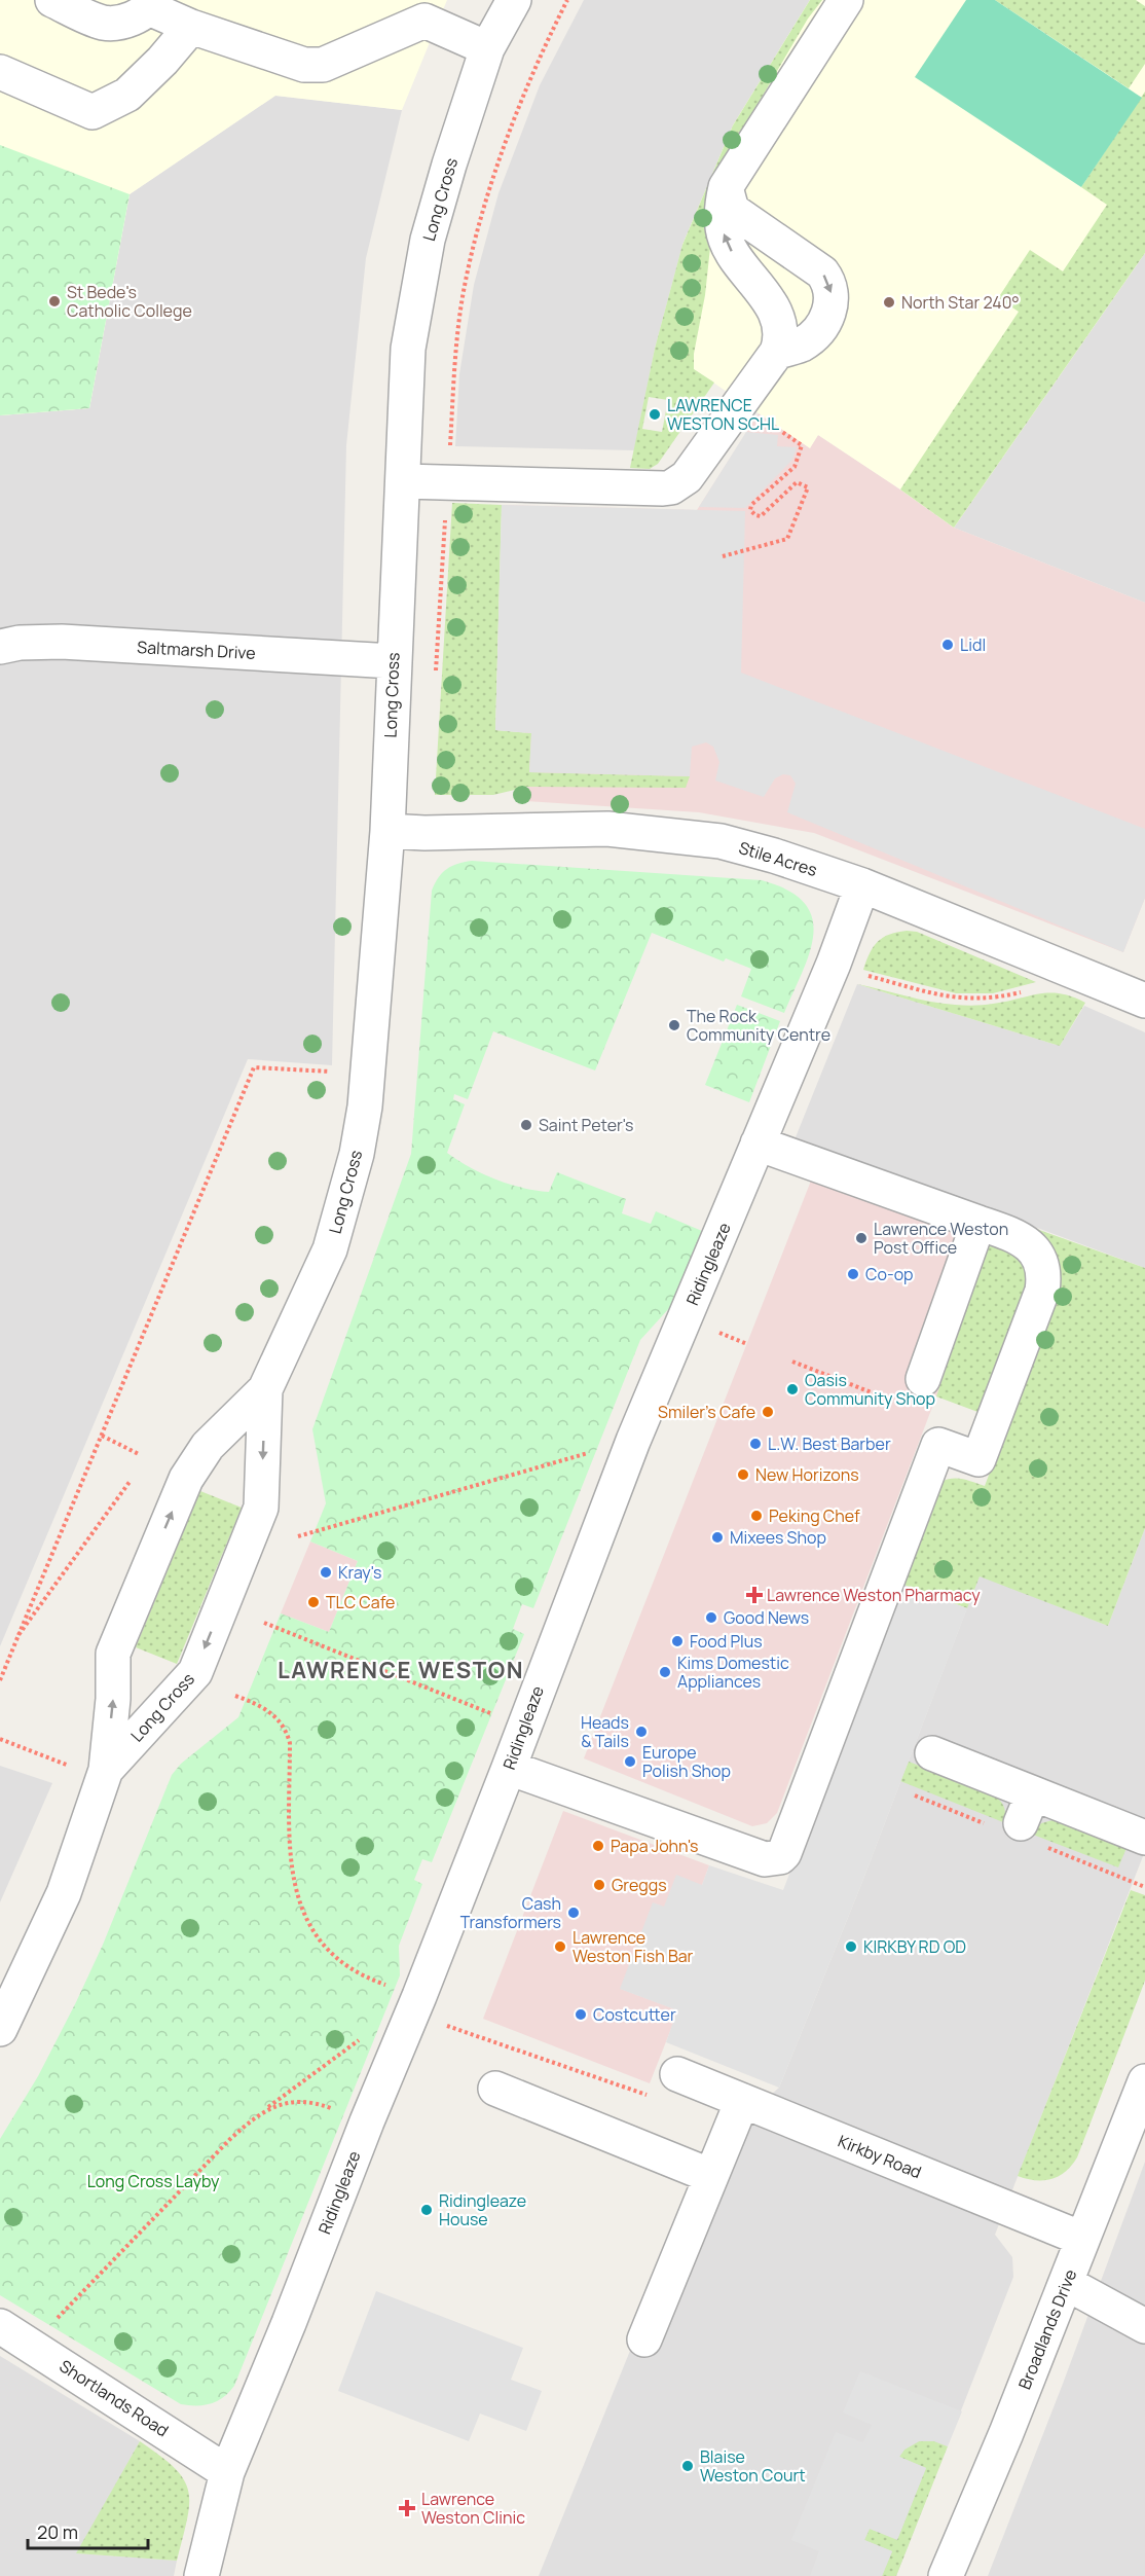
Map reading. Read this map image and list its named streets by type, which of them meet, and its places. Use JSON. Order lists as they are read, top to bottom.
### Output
{
  "streets": {
    "street": [
      "Long Cross",
      "Saltmarsh Drive",
      "Stile Acres",
      "Ridingleaze",
      "Kirkby Road",
      "Broadlands Drive",
      "Shortlands Road"
    ]
  },
  "crossings": [
    ["Long Cross", "Saltmarsh Drive"],
    ["Long Cross", "Stile Acres"],
    ["Stile Acres", "Ridingleaze"],
    ["Ridingleaze", "Shortlands Road"],
    ["Kirkby Road", "Broadlands Drive"]
  ],
  "districts": ["LAWRENCE WESTON"],
  "parks": ["Long Cross Layby"],
  "places": {
    "other": [
      "St Bede's Catholic College",
      "North Star 240°",
      "LAWRENCE WESTON SCHL",
      "Lidl",
      "The Rock Community Centre",
      "Saint Peter's",
      "Lawrence Weston Post Office",
      "Co-op",
      "Oasis Community Shop",
      "Smiler's Cafe",
      "L.W. Best Barber",
      "New Horizons",
      "Peking Chef",
      "Mixees Shop",
      "Kray's",
      "TLC Cafe",
      "Good News",
      "Food Plus",
      "Kims Domestic Appliances",
      "Heads & Tails",
      "Europe Polish Shop",
      "Papa John's",
      "Greggs",
      "Cash Transformers",
      "Lawrence Weston Fish Bar",
      "KIRKBY RD OD",
      "Costcutter",
      "Ridingleaze House",
      "Blaise Weston Court"
    ],
    "health": ["Lawrence Weston Pharmacy", "Lawrence Weston Clinic"]
  },
  "scale_bar": "20 m"
}
